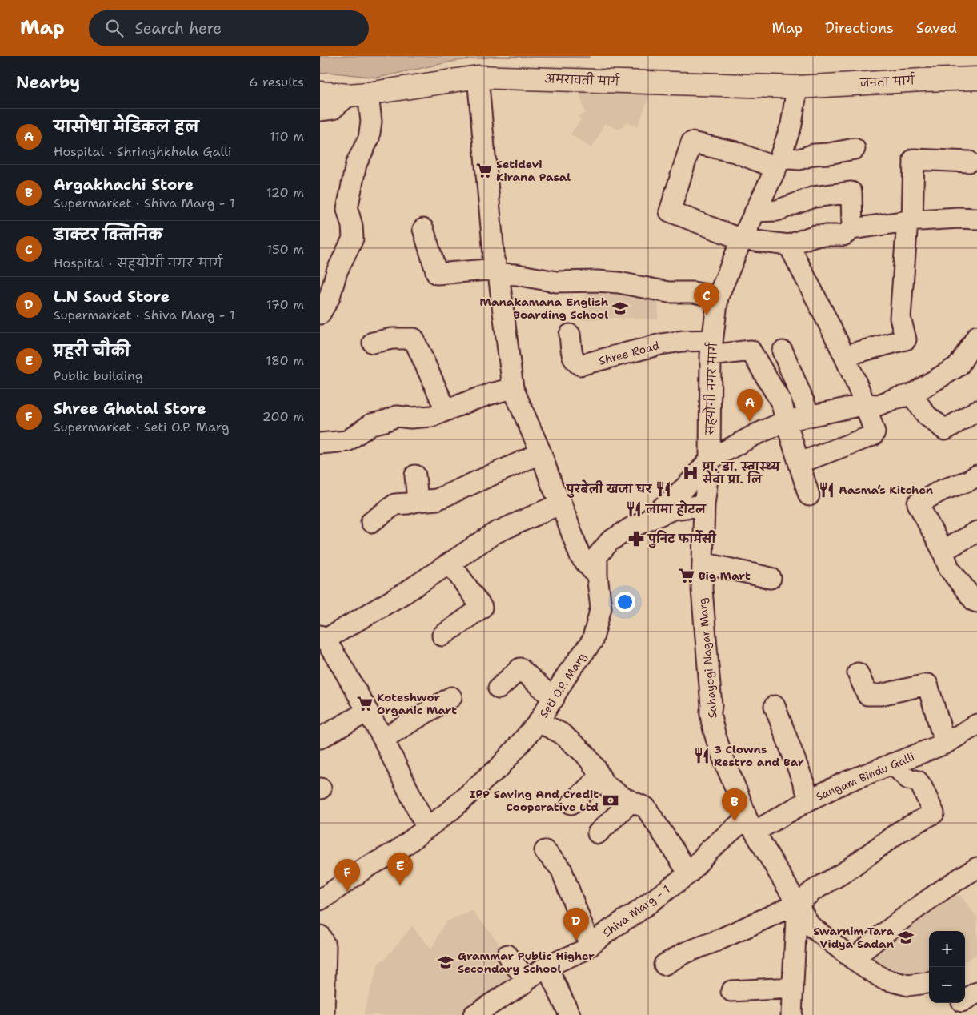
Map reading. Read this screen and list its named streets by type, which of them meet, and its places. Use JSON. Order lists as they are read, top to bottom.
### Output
{
  "streets": {
    "main road": ["अमरावती मार्ग", "जनता मार्ग"],
    "street": [
      "Shree Road",
      "सहयोगी नगर मार्ग",
      "Sahayogi Nagar Marg",
      "Seti O.P. Marg",
      "Sangam Bindu Galli",
      "Shiva Marg - 1"
    ]
  },
  "crossings": [
    ["अमरावती मार्ग", "जनता मार्ग"],
    ["अमरावती मार्ग", "सहयोगी नगर मार्ग"],
    ["जनता मार्ग", "सहयोगी नगर मार्ग"],
    ["Shree Road", "सहयोगी नगर मार्ग"],
    ["सहयोगी नगर मार्ग", "Sahayogi Nagar Marg"],
    ["Sahayogi Nagar Marg", "Sangam Bindu Galli"],
    ["Sahayogi Nagar Marg", "Shiva Marg - 1"],
    ["Sangam Bindu Galli", "Shiva Marg - 1"]
  ],
  "places": {
    "supermarket": ["Setidevi Kirana Pasal", "Big Mart", "Koteshwor Organic Mart"],
    "school or university": ["Manakamana English Boarding School", "Swarnim Tara Vidya Sadan", "Grammar Public Higher Secondary School"],
    "hospital": ["प्रा. डा. स्वास्थ्य सेवा प्रा. लि"],
    "restaurant": [
      "पुरबेली खजा घर",
      "Aasma’s Kitchen",
      "लामा होटल",
      "3 Clowns Restro and Bar"
    ],
    "pharmacy": ["पुनिट फार्मेसी"],
    "bank": ["IPP Saving And Credit Cooperative Ltd"]
  },
  "page": {
    "header": "Map",
    "search": "Search here",
    "nav": ["Map", "Directions", "Saved"],
    "heading": ["Nearby", "6 results"],
    "list": [
      {
        "mark": "A",
        "name": "यासोधा मेडिकल हल",
        "note": "Hospital · Shringhkhala Galli",
        "value": "110 m"
      },
      {
        "mark": "B",
        "name": "Argakhachi Store",
        "note": "Supermarket · Shiva Marg - 1",
        "value": "120 m"
      },
      {
        "mark": "C",
        "name": "डाक्टर क्लिनिक",
        "note": "Hospital · सहयोगी नगर मार्ग",
        "value": "150 m"
      },
      {
        "mark": "D",
        "name": "L.N Saud Store",
        "note": "Supermarket · Shiva Marg - 1",
        "value": "170 m"
      },
      {
        "mark": "E",
        "name": "प्रहरी चौकी",
        "note": "Public building",
        "value": "180 m"
      },
      {
        "mark": "F",
        "name": "Shree Ghatal Store",
        "note": "Supermarket · Seti O.P. Marg",
        "value": "200 m"
      }
    ],
    "pins": [
      "C",
      "A",
      "B",
      "E",
      "F",
      "D"
    ],
    "map_buttons": ["+", "−"]
  }
}
